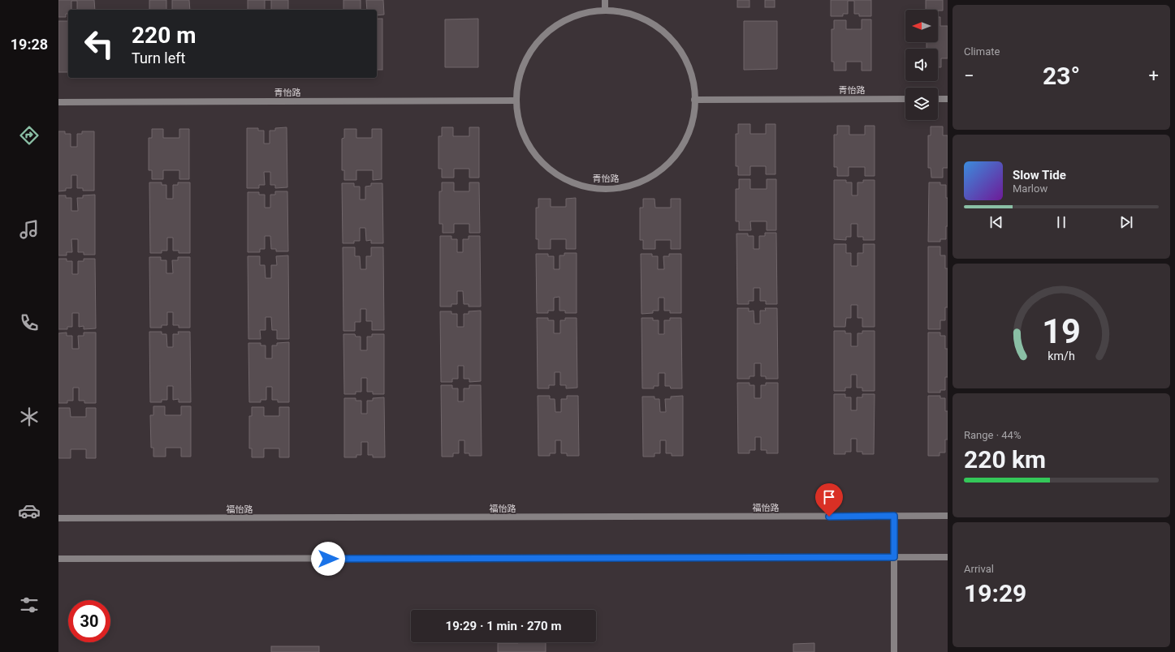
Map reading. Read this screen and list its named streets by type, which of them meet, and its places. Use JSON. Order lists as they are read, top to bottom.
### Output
{
  "streets": {
    "street": ["青怡路", "福怡路"]
  },
  "north": "left",
  "page": {
    "tabs": "19:28",
    "tile": [
      "Climate",
      ["Range · 44%", "220 km"],
      ["Arrival", "19:29"]
    ],
    "turn": ["220 m", "Turn left"],
    "heat": ["−", "23°", "+"],
    "song": ["Slow Tide", "Marlow"],
    "limit": "30",
    "trip": "19:29 · 1 min · 270 m",
    "gauge": ["19", "km/h"]
  }
}
